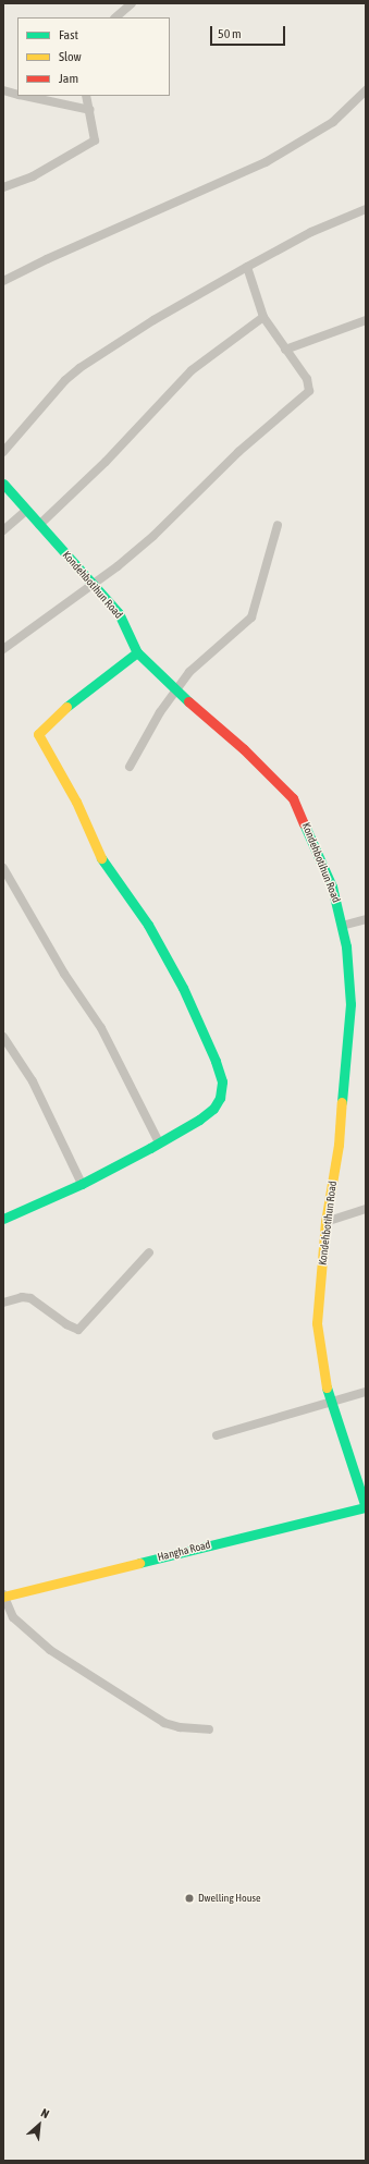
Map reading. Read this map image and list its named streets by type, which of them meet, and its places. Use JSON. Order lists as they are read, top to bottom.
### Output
{
  "streets": {
    "main road": ["Kondehbotihun Road", "Hangha Road"]
  },
  "crossings": [
    ["Kondehbotihun Road", "Hangha Road"]
  ],
  "places": ["Dwelling House"],
  "legend": ["Fast", "Slow", "Jam"],
  "scale_bar": "50 m",
  "north": "top right"
}
